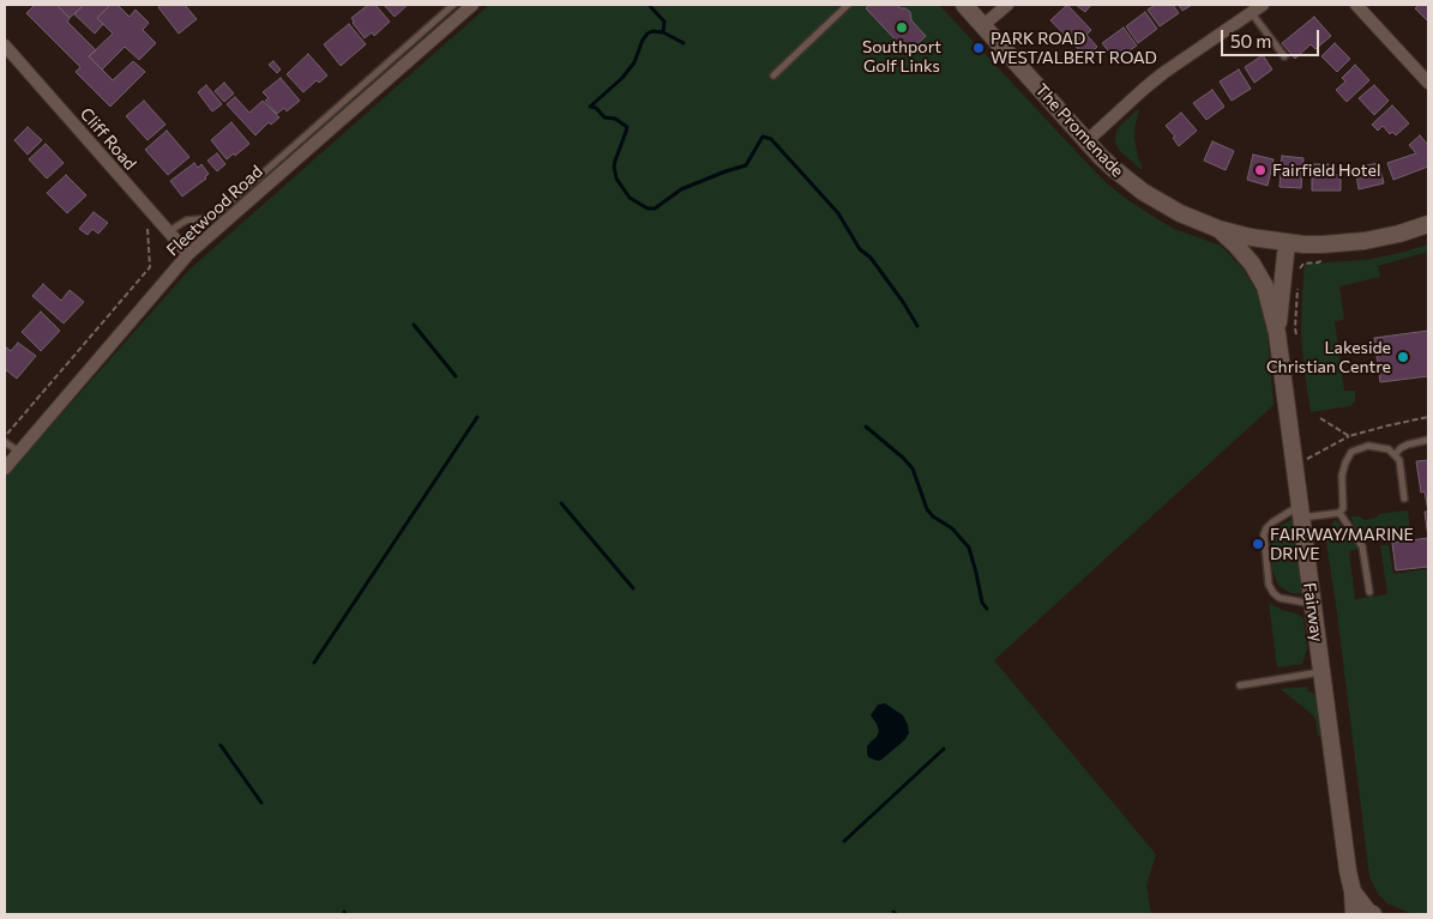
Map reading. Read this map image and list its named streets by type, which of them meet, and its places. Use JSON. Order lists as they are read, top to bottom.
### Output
{
  "streets": {
    "street": [
      "The Promenade",
      "Cliff Road",
      "Fleetwood Road",
      "Fairway"
    ]
  },
  "crossings": [
    ["The Promenade", "Fairway"],
    ["Cliff Road", "Fleetwood Road"]
  ],
  "places": [
    "Southport Golf Links",
    "PARK ROAD WEST/ALBERT ROAD",
    "Fairfield Hotel",
    "Lakeside Christian Centre",
    "FAIRWAY/MARINE DRIVE"
  ],
  "scale_bar": "50 m"
}
